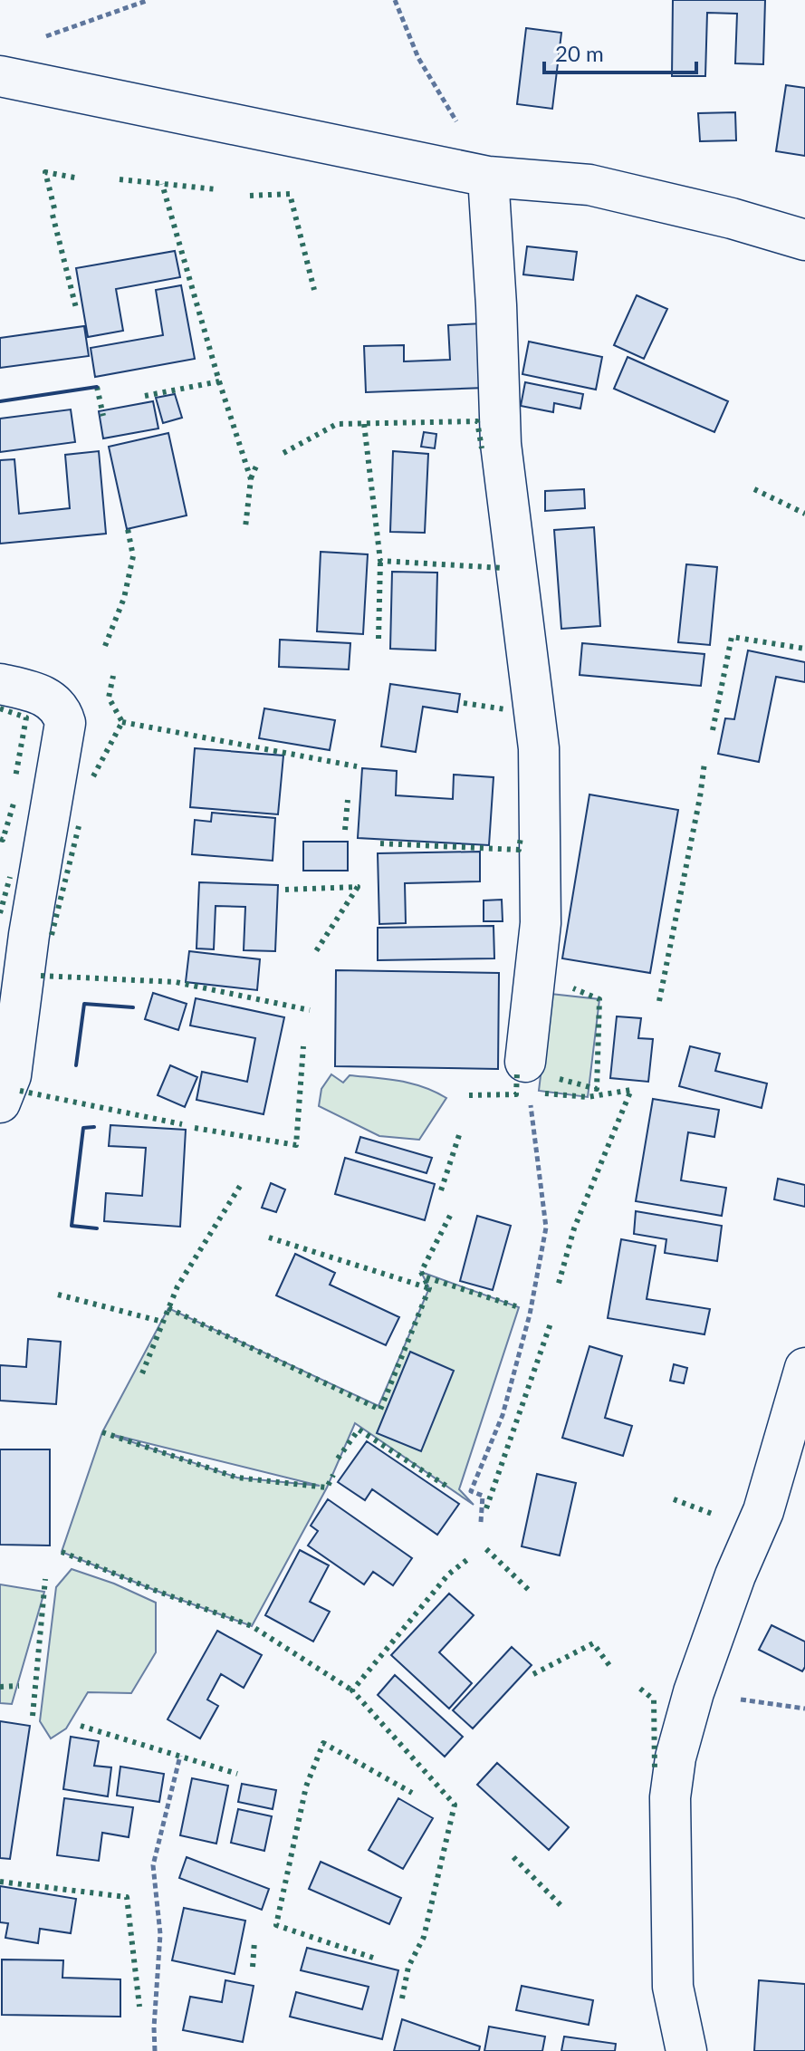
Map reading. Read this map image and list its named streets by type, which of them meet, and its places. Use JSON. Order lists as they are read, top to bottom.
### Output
{
  "scale_bar": "20 m"
}
